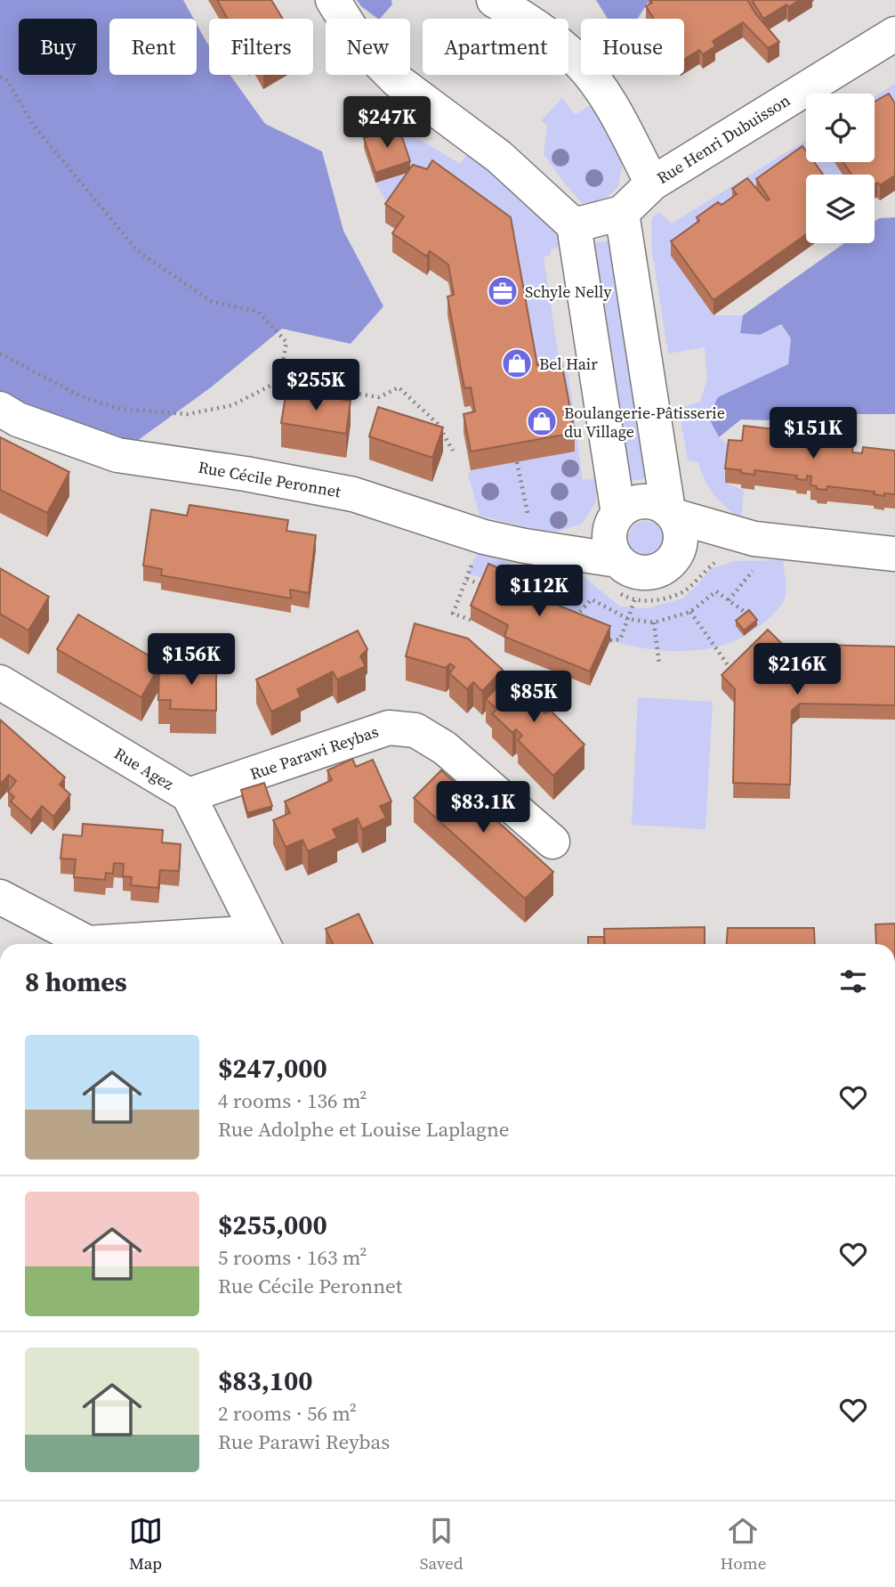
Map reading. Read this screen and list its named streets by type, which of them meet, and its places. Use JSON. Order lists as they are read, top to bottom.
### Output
{
  "streets": {
    "street": [
      "Rue Henri Dubuisson",
      "Rue Cécile Peronnet",
      "Rue Parawi Reybas",
      "Rue Agez"
    ]
  },
  "crossings": [
    ["Rue Parawi Reybas", "Rue Agez"]
  ],
  "places": {
    "office": ["Schyle Nelly"],
    "shop": ["Bel Hair", "Boulangerie-Pâtisserie du Village"]
  },
  "page": {
    "chip": [
      "Buy",
      "Rent",
      "Filters",
      "New",
      "Apartment",
      "House"
    ],
    "price": [
      "$247K",
      "$255K",
      "$151K",
      "$112K",
      "$156K",
      "$216K",
      "$85K",
      "$83.1K"
    ],
    "heading": "8 homes",
    "list": [
      {
        "name": "$247,000",
        "note": "4 rooms · 136 m² · Rue Adolphe et Louise Laplagne"
      },
      {
        "name": "$255,000",
        "note": "5 rooms · 163 m² · Rue Cécile Peronnet"
      },
      {
        "name": "$83,100",
        "note": "2 rooms · 56 m² · Rue Parawi Reybas"
      }
    ],
    "tabs": ["Map", "Saved", "Home"]
  }
}
